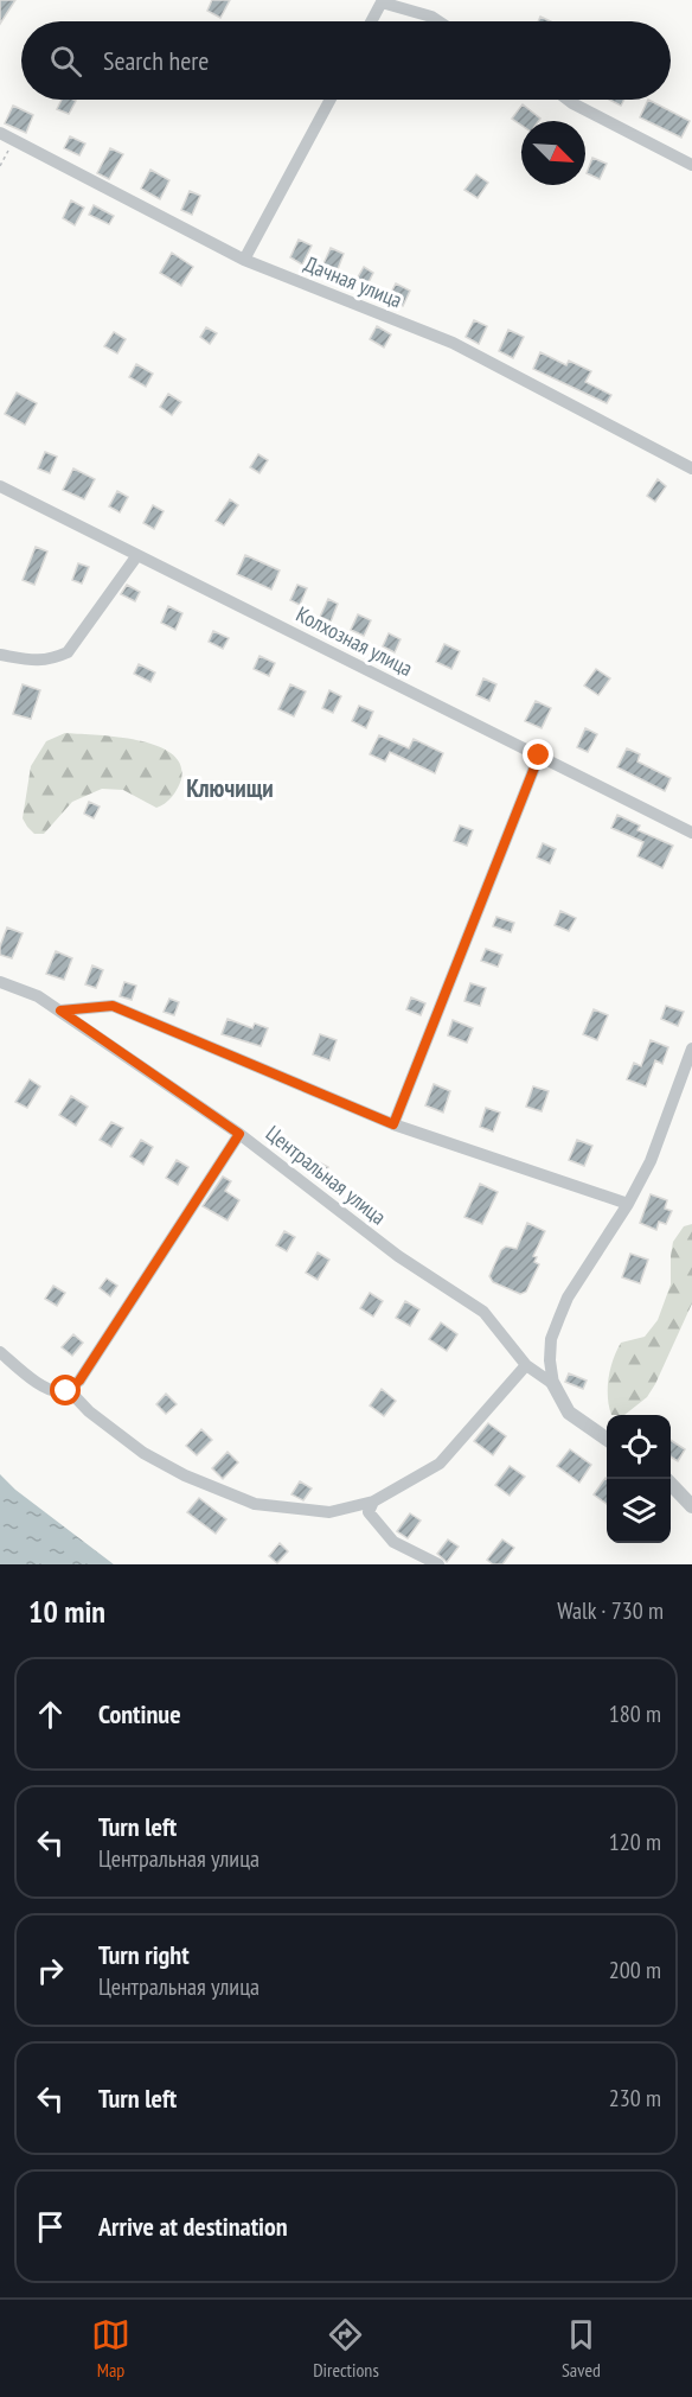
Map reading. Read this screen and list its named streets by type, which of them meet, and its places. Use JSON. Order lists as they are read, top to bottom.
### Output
{
  "streets": {
    "street": ["Дачная улица", "Колхозная улица", "Центральная улица"]
  },
  "districts": ["Ключищи"],
  "north": "bottom right",
  "page": {
    "search": "Search here",
    "heading": ["10 min", "Walk · 730 m"],
    "list": [
      ["Continue", "180 m"],
      ["Turn left", "Центральная улица", "120 m"],
      ["Turn right", "Центральная улица", "200 m"],
      ["Turn left", "230 m"],
      "Arrive at destination"
    ],
    "nav": ["Map", "Directions", "Saved"]
  }
}
